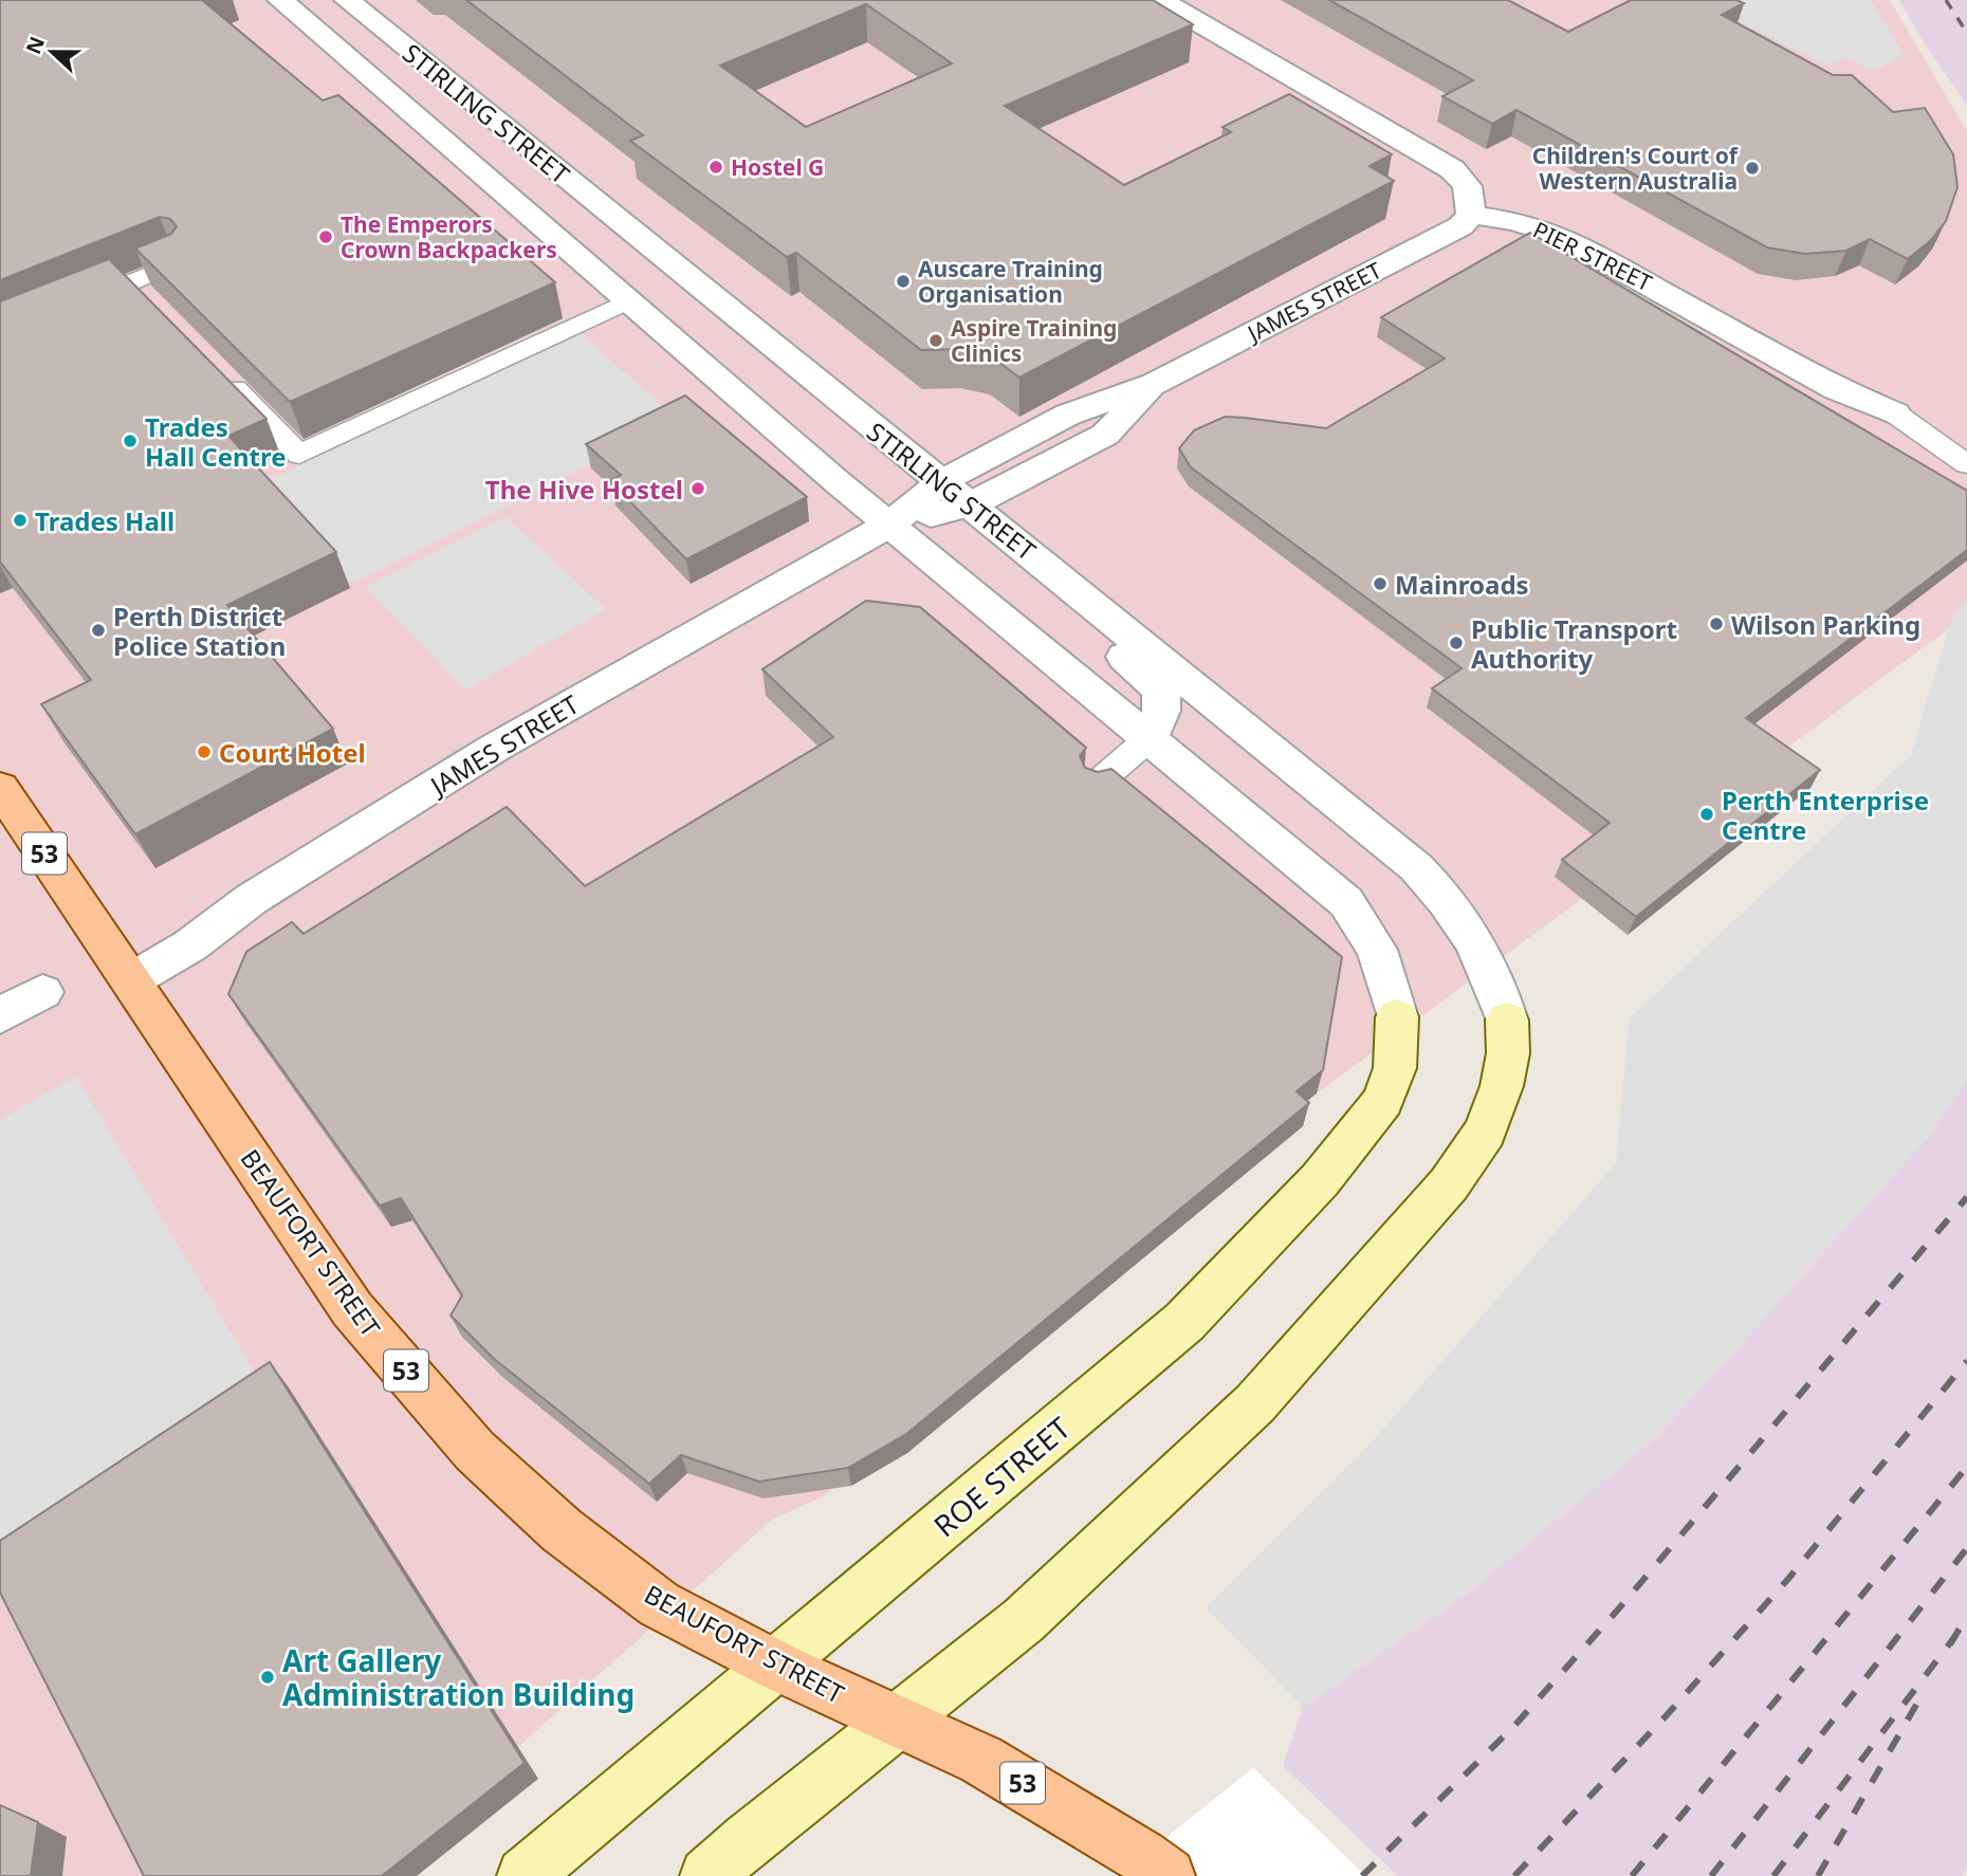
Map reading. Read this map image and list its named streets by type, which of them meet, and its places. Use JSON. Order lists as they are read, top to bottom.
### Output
{
  "streets": {
    "main road": ["53", "BEAUFORT STREET", "ROE STREET"],
    "street": ["STIRLING STREET", "PIER STREET", "JAMES STREET"]
  },
  "crossings": [
    ["STIRLING STREET", "JAMES STREET"],
    ["STIRLING STREET", "ROE STREET"],
    ["PIER STREET", "JAMES STREET"],
    ["JAMES STREET", "BEAUFORT STREET"],
    ["BEAUFORT STREET", "ROE STREET"]
  ],
  "places": [
    "Hostel G",
    "Children's Court of Western Australia",
    "The Emperors Crown Backpackers",
    "Auscare Training Organisation",
    "Aspire Training Clinics",
    "Trades Hall Centre",
    "The Hive Hostel",
    "Trades Hall",
    "Mainroads",
    "Wilson Parking",
    "Perth District Police Station",
    "Public Transport Authority",
    "Court Hotel",
    "Perth Enterprise Centre",
    "Art Gallery Administration Building"
  ],
  "north": "left"
}
